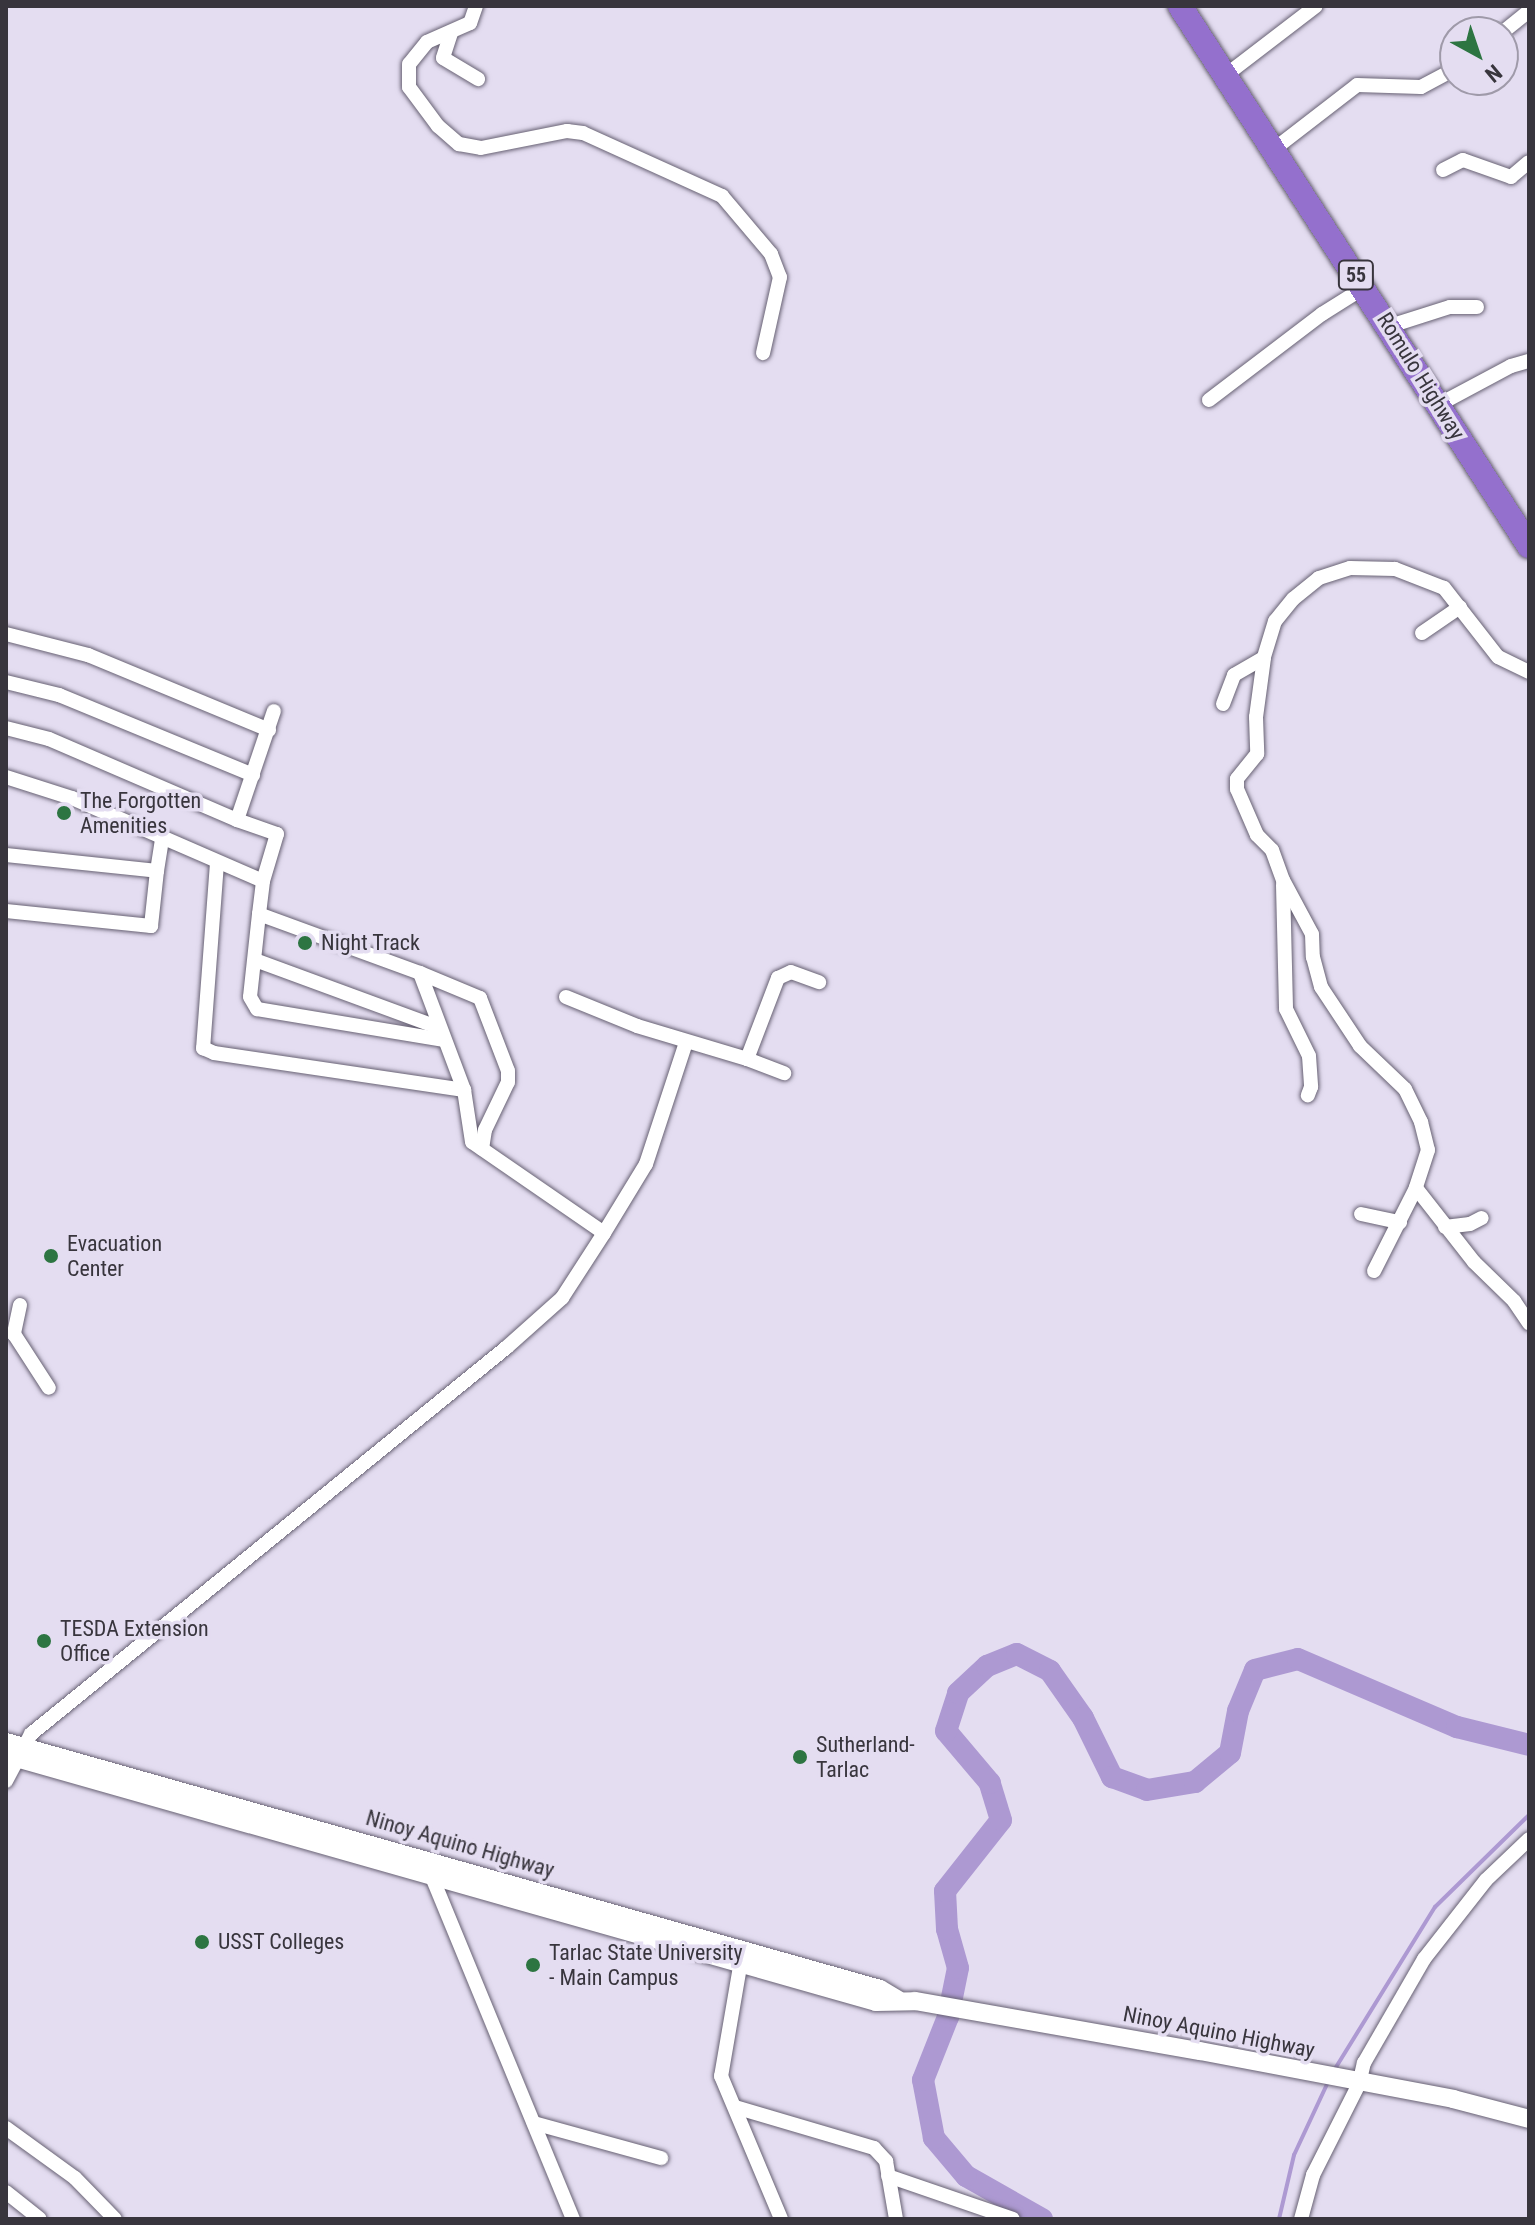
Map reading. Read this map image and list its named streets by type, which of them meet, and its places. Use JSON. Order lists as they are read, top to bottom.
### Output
{
  "streets": {
    "highway": ["55", "Romulo Highway"],
    "main road": ["Ninoy Aquino Highway"]
  },
  "places": [
    "The Forgotten Amenities",
    "Night Track",
    "Evacuation Center",
    "TESDA Extension Office",
    "Sutherland- Tarlac",
    "USST Colleges",
    "Tarlac State University - Main Campus"
  ],
  "north": "bottom right"
}
